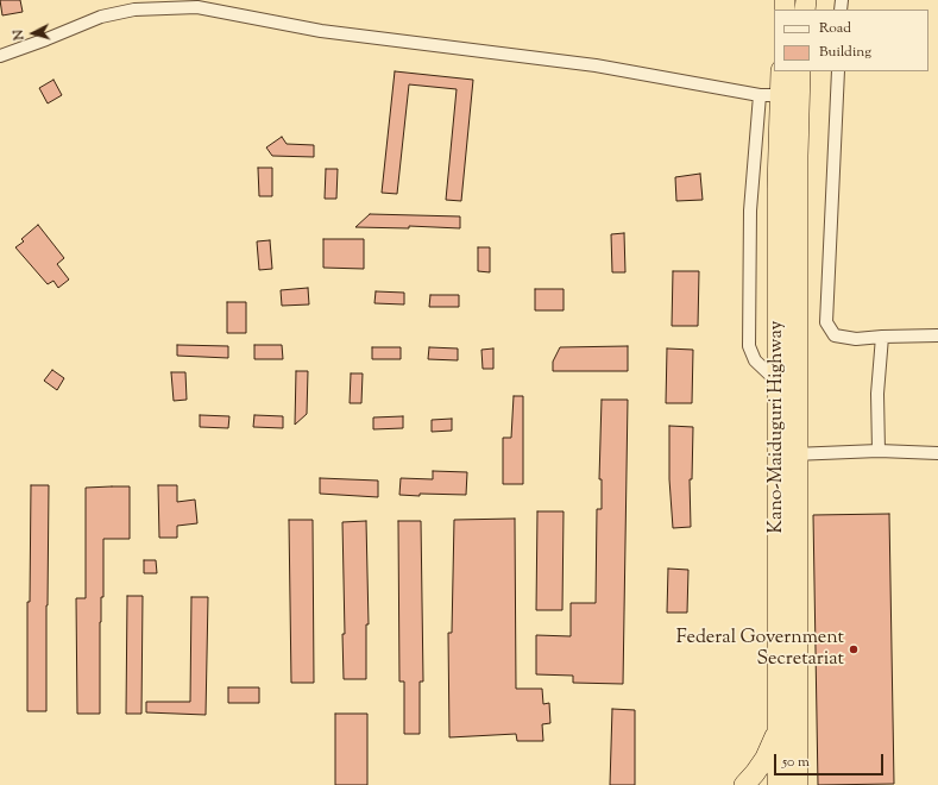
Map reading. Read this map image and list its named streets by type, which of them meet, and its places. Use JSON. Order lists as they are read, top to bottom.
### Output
{
  "streets": {
    "highway": ["Kano-Maiduguri Highway"]
  },
  "places": ["Federal Government Secretariat"],
  "legend": ["Road", "Building"],
  "scale_bar": "50 m",
  "north": "left"
}
